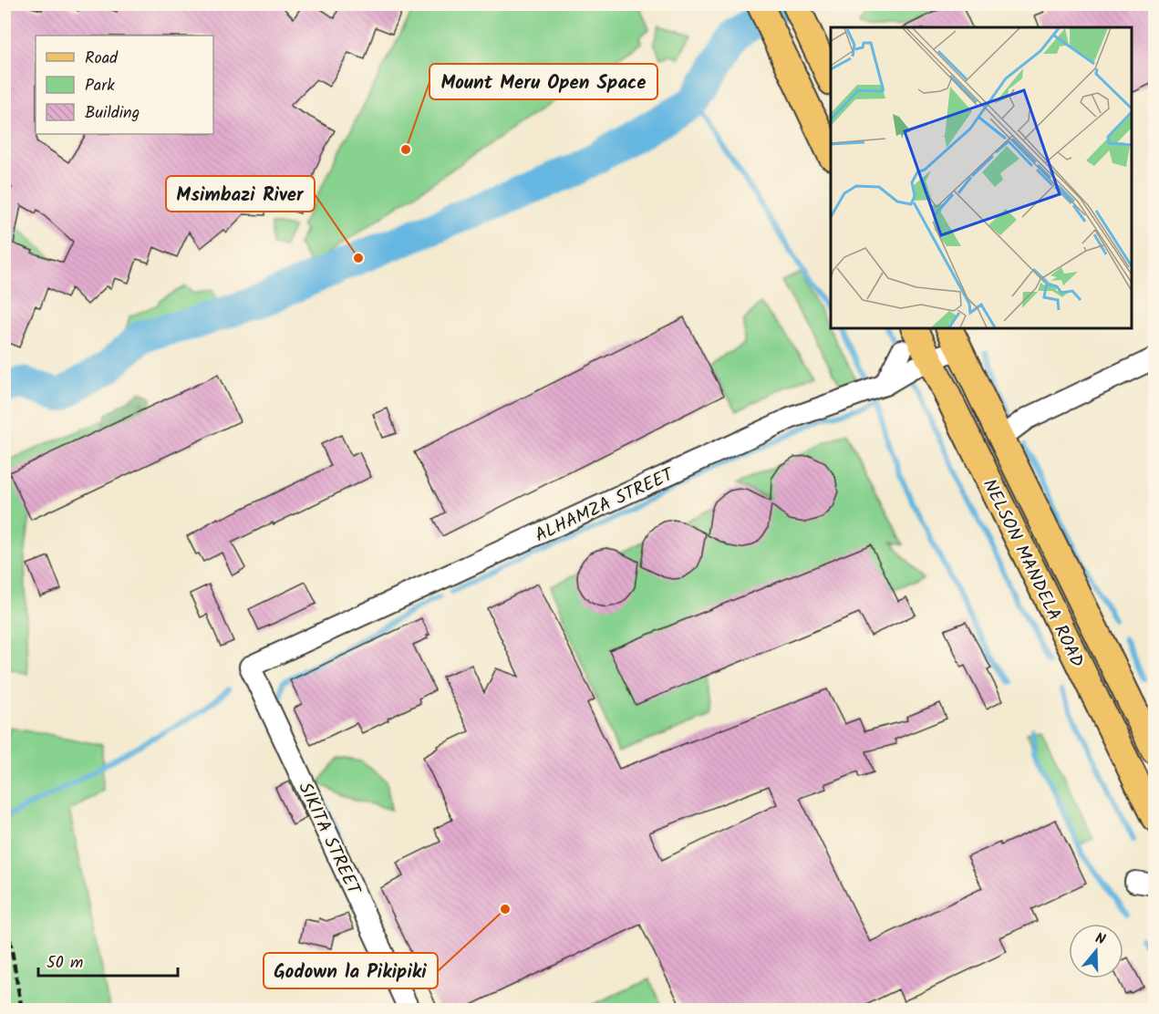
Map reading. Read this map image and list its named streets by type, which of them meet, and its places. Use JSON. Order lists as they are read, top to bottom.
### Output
{
  "streets": {
    "main road": ["NELSON MANDELA ROAD"],
    "street": ["ALHAMZA STREET", "SIKITA STREET"]
  },
  "crossings": [
    ["ALHAMZA STREET", "NELSON MANDELA ROAD"],
    ["ALHAMZA STREET", "SIKITA STREET"]
  ],
  "places": ["Mount Meru Open Space", "Msimbazi River", "Godown la Pikipiki"],
  "legend": ["Road", "Park", "Building"],
  "scale_bar": "50 m",
  "north": "top"
}
